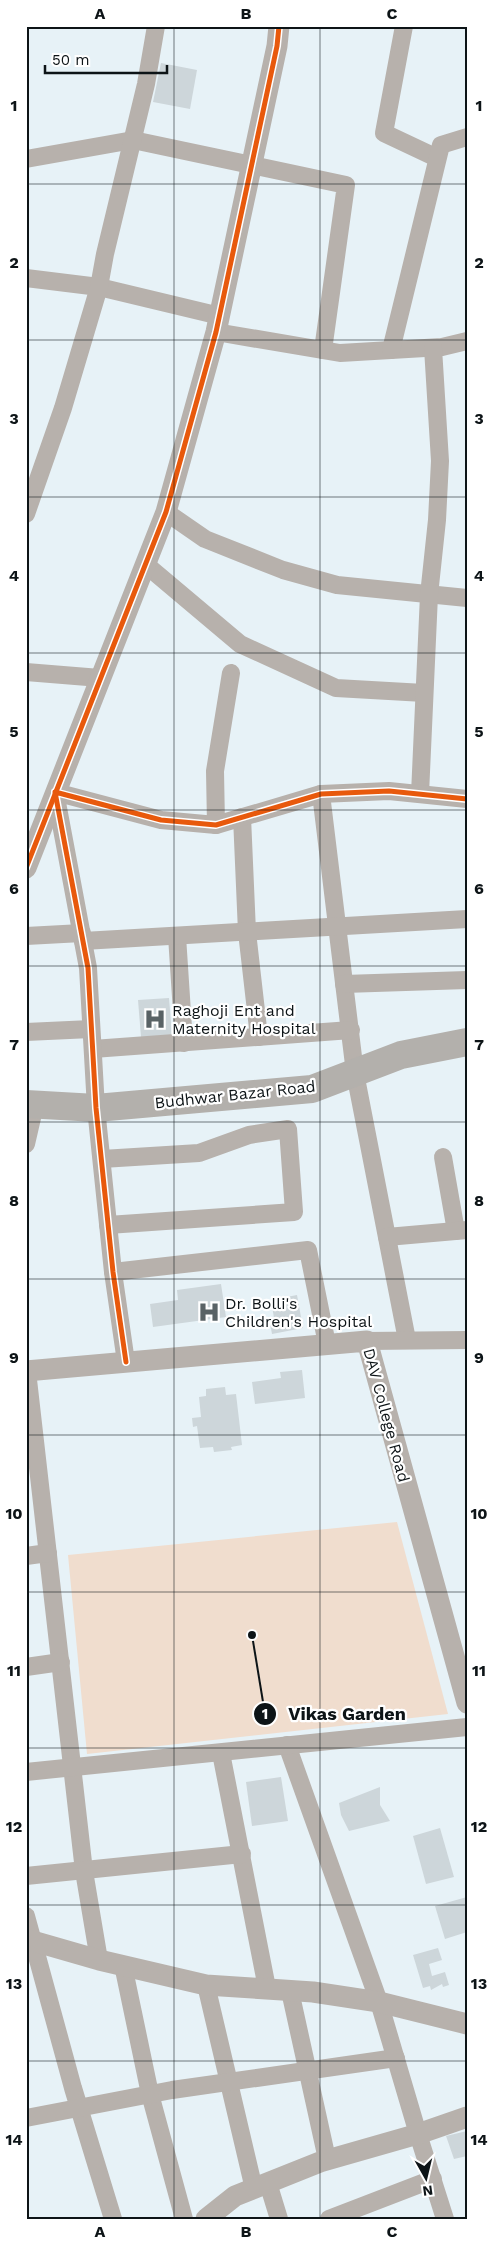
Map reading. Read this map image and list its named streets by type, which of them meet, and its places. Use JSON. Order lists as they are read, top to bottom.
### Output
{
  "streets": {
    "highway": ["Budhwar Bazar Road"],
    "street": ["DAV College Road"]
  },
  "places": {
    "hospital": ["Raghoji Ent and Maternity Hospital", "Dr. Bolli's Children's Hospital"],
    "other": ["Vikas Garden"]
  },
  "scale_bar": "50 m",
  "north": "bottom",
  "grid": {
    "columns": ["A", "B", "C"],
    "rows": [
      "1",
      "2",
      "3",
      "4",
      "5",
      "6",
      "7",
      "8",
      "9",
      "10",
      "11",
      "12",
      "13",
      "14"
    ]
  }
}
